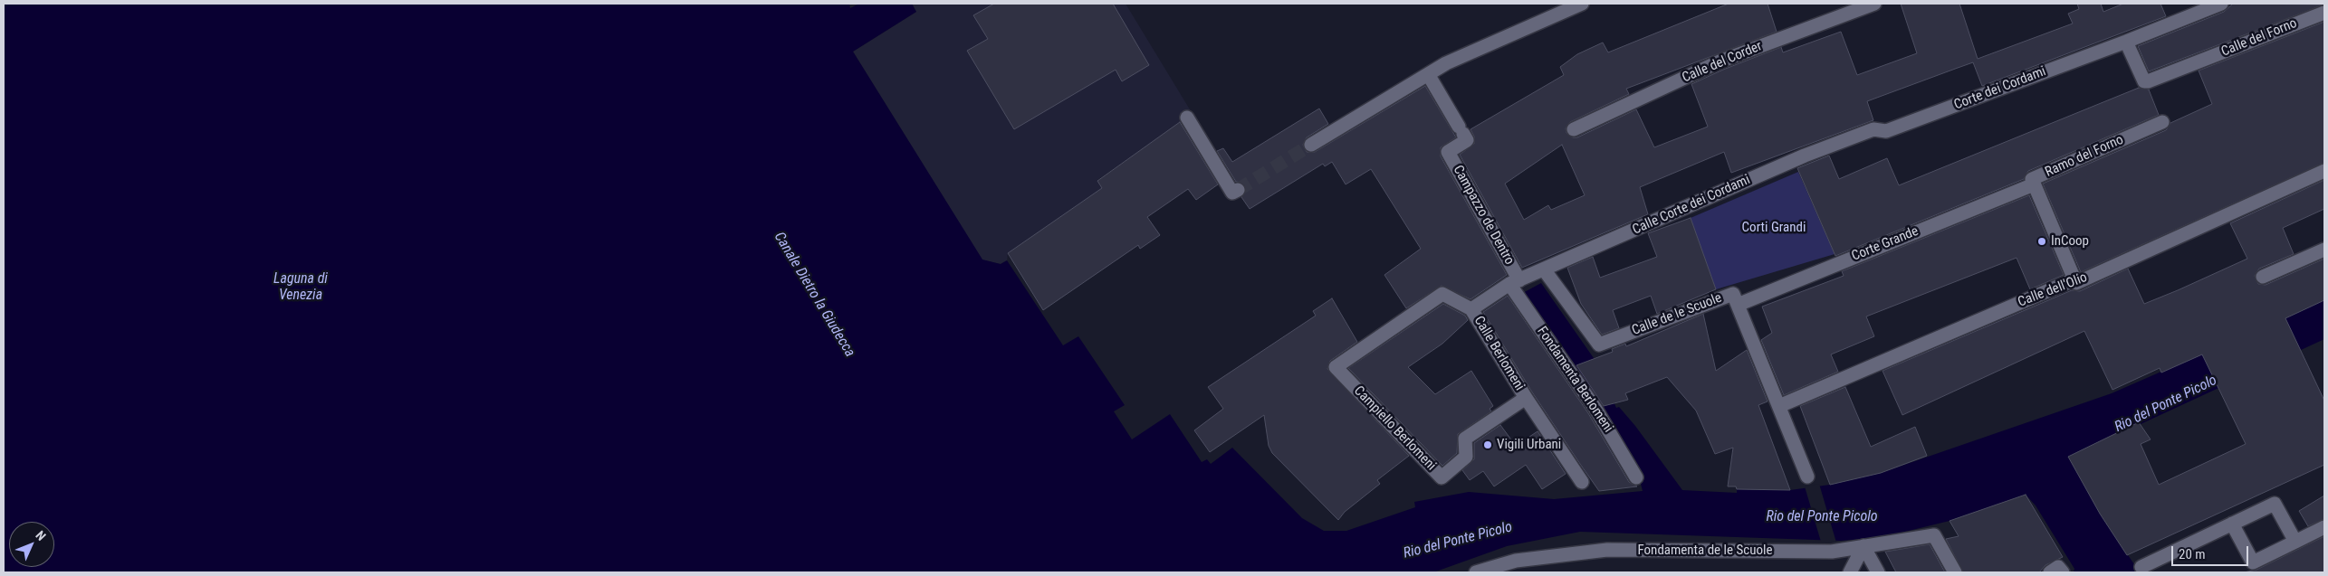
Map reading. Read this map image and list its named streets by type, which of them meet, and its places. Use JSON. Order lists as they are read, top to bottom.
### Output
{
  "streets": {
    "street": [
      "Calle del Forno",
      "Calle del Corder",
      "Corte dei Cordami",
      "Ramo del Forno",
      "Calle Corte dei Cordami",
      "Campazzo de Dentro",
      "Corte Grande",
      "Calle dell'Olio",
      "Calle de le Scuole",
      "Calle Berlomeni",
      "Fondamenta Berlomeni",
      "Campiello Berlomeni",
      "Fondamenta de le Scuole"
    ]
  },
  "crossings": [
    ["Calle del Forno", "Corte dei Cordami"],
    ["Corte dei Cordami", "Calle Corte dei Cordami"],
    ["Ramo del Forno", "Corte Grande"],
    ["Ramo del Forno", "Calle dell'Olio"],
    ["Calle Corte dei Cordami", "Campazzo de Dentro"],
    ["Calle Corte dei Cordami", "Calle de le Scuole"],
    ["Calle Corte dei Cordami", "Calle Berlomeni"],
    ["Calle Corte dei Cordami", "Fondamenta Berlomeni"],
    ["Calle Corte dei Cordami", "Campiello Berlomeni"],
    ["Campazzo de Dentro", "Fondamenta Berlomeni"],
    ["Corte Grande", "Calle de le Scuole"],
    ["Calle dell'Olio", "Calle de le Scuole"],
    ["Calle Berlomeni", "Campiello Berlomeni"]
  ],
  "water": ["Laguna di Venezia", "Canale Dietro la Giudecca", "Rio del Ponte Picolo"],
  "parks": ["Corti Grandi"],
  "places": ["InCoop", "Vigili Urbani"],
  "scale_bar": "20 m",
  "north": "top right"
}
